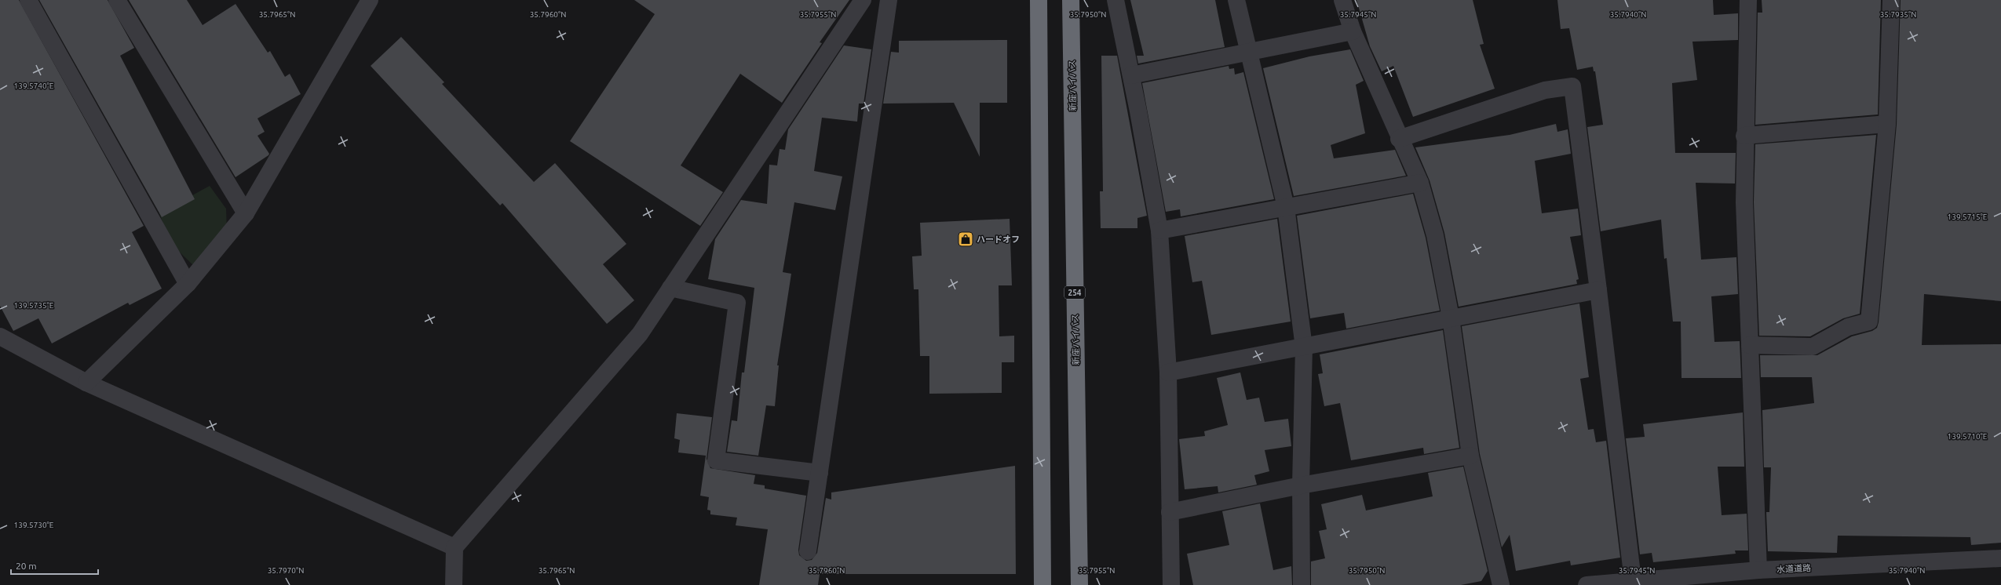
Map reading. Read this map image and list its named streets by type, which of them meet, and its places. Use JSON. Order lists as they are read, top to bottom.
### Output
{
  "streets": {
    "highway": ["新座バイパス", "254"],
    "street": ["水道道路"]
  },
  "places": {
    "shop": ["ハードオフ"]
  },
  "scale_bar": "20 m",
  "coordinates": [
    "35.7965°N",
    "35.7960°N",
    "35.7955°N",
    "35.7950°N",
    "35.7945°N",
    "35.7940°N",
    "35.7935°N",
    "139.5740°E",
    "139.5715°E",
    "139.5735°E",
    "139.5710°E",
    "139.5730°E",
    "35.7970°N"
  ]
}
